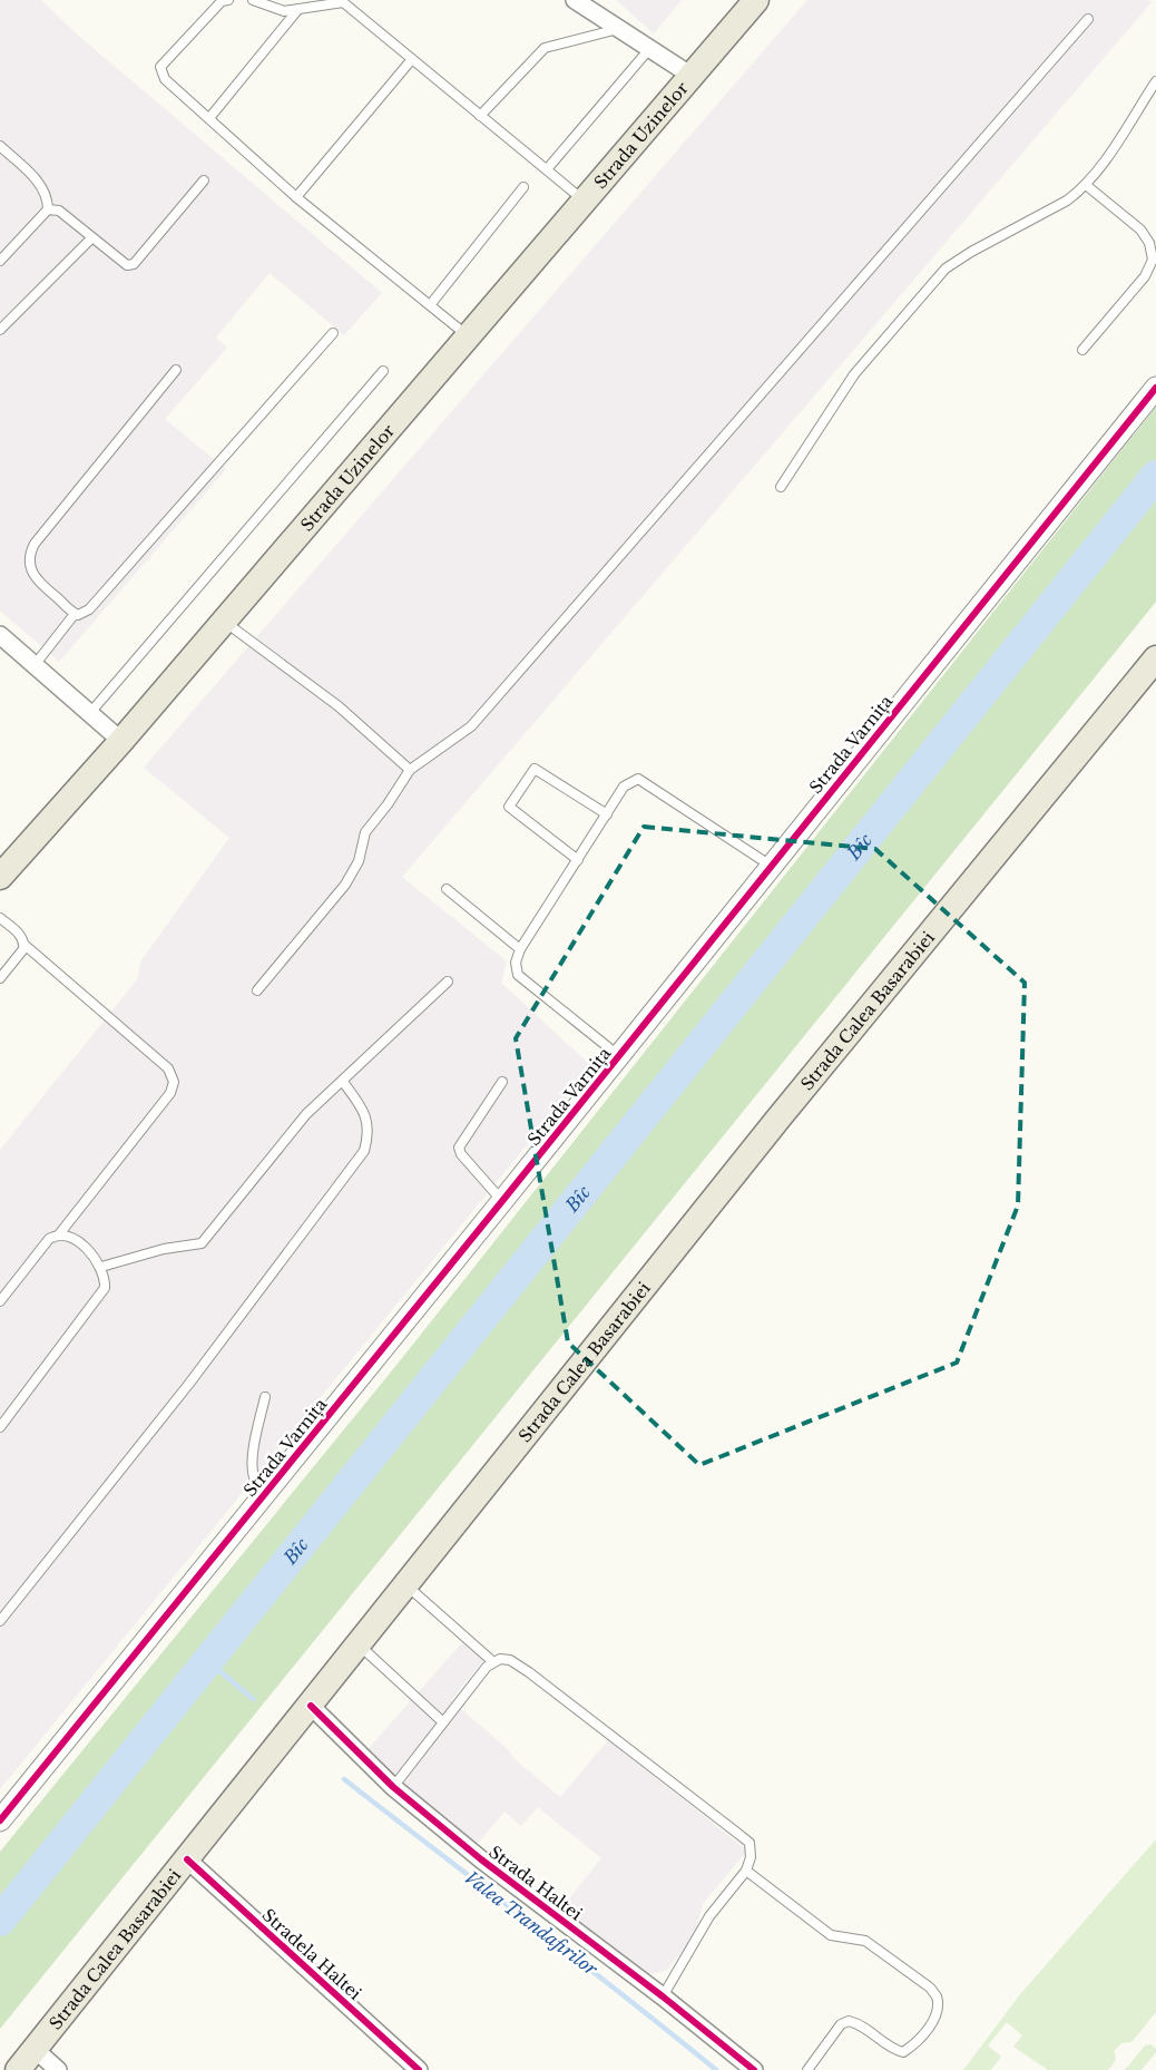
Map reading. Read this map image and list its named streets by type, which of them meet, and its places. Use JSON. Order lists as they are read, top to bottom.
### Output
{
  "streets": {
    "main road": ["Strada Uzinelor", "Strada Calea Basarabiei"],
    "street": ["Strada Varnița", "Strada Haltei", "Stradela Haltei"]
  },
  "crossings": [
    ["Strada Calea Basarabiei", "Strada Haltei"],
    ["Strada Calea Basarabiei", "Stradela Haltei"]
  ],
  "water": ["Bîc", "Valea Trandafirilor"]
}
